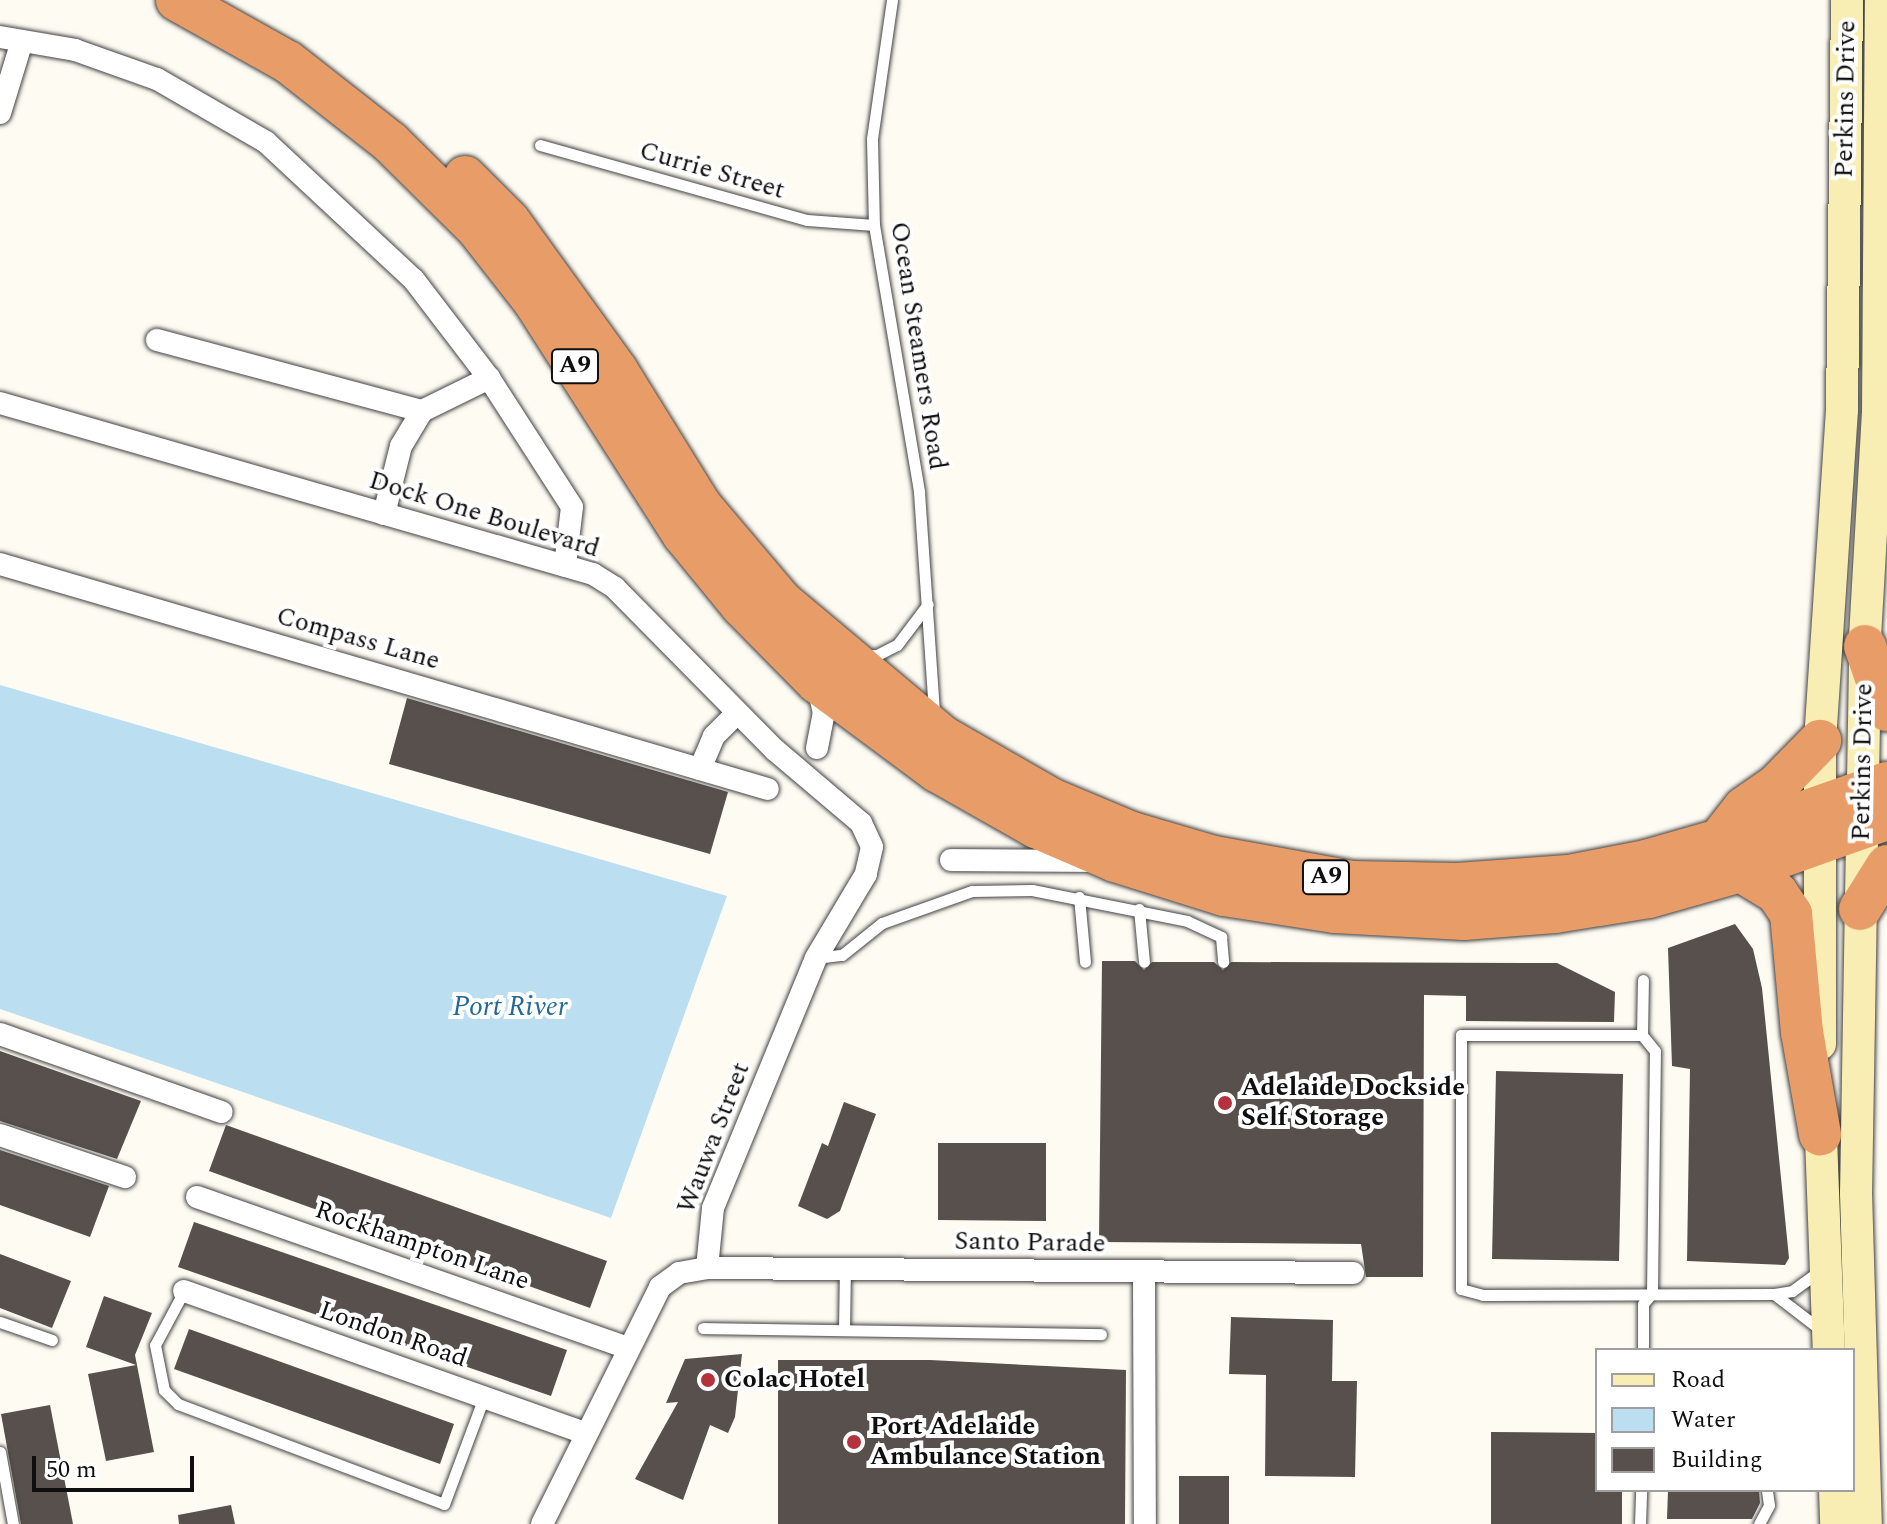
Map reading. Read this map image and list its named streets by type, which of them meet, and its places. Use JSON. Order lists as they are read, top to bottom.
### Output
{
  "streets": {
    "highway": ["A9"],
    "street": [
      "Perkins Drive",
      "Dock One Boulevard",
      "Compass Lane",
      "Wauwa Street",
      "Santo Parade",
      "Rockhampton Lane",
      "London Road"
    ],
    "lane": ["Currie Street", "Ocean Steamers Road"]
  },
  "crossings": [
    ["Perkins Drive", "A9"],
    ["Currie Street", "Ocean Steamers Road"],
    ["Ocean Steamers Road", "A9"],
    ["Dock One Boulevard", "Wauwa Street"],
    ["Wauwa Street", "Santo Parade"]
  ],
  "water": ["Port River"],
  "places": ["Adelaide Dockside Self Storage", "Colac Hotel", "Port Adelaide Ambulance Station"],
  "legend": ["Road", "Water", "Building"],
  "scale_bar": "50 m"
}
